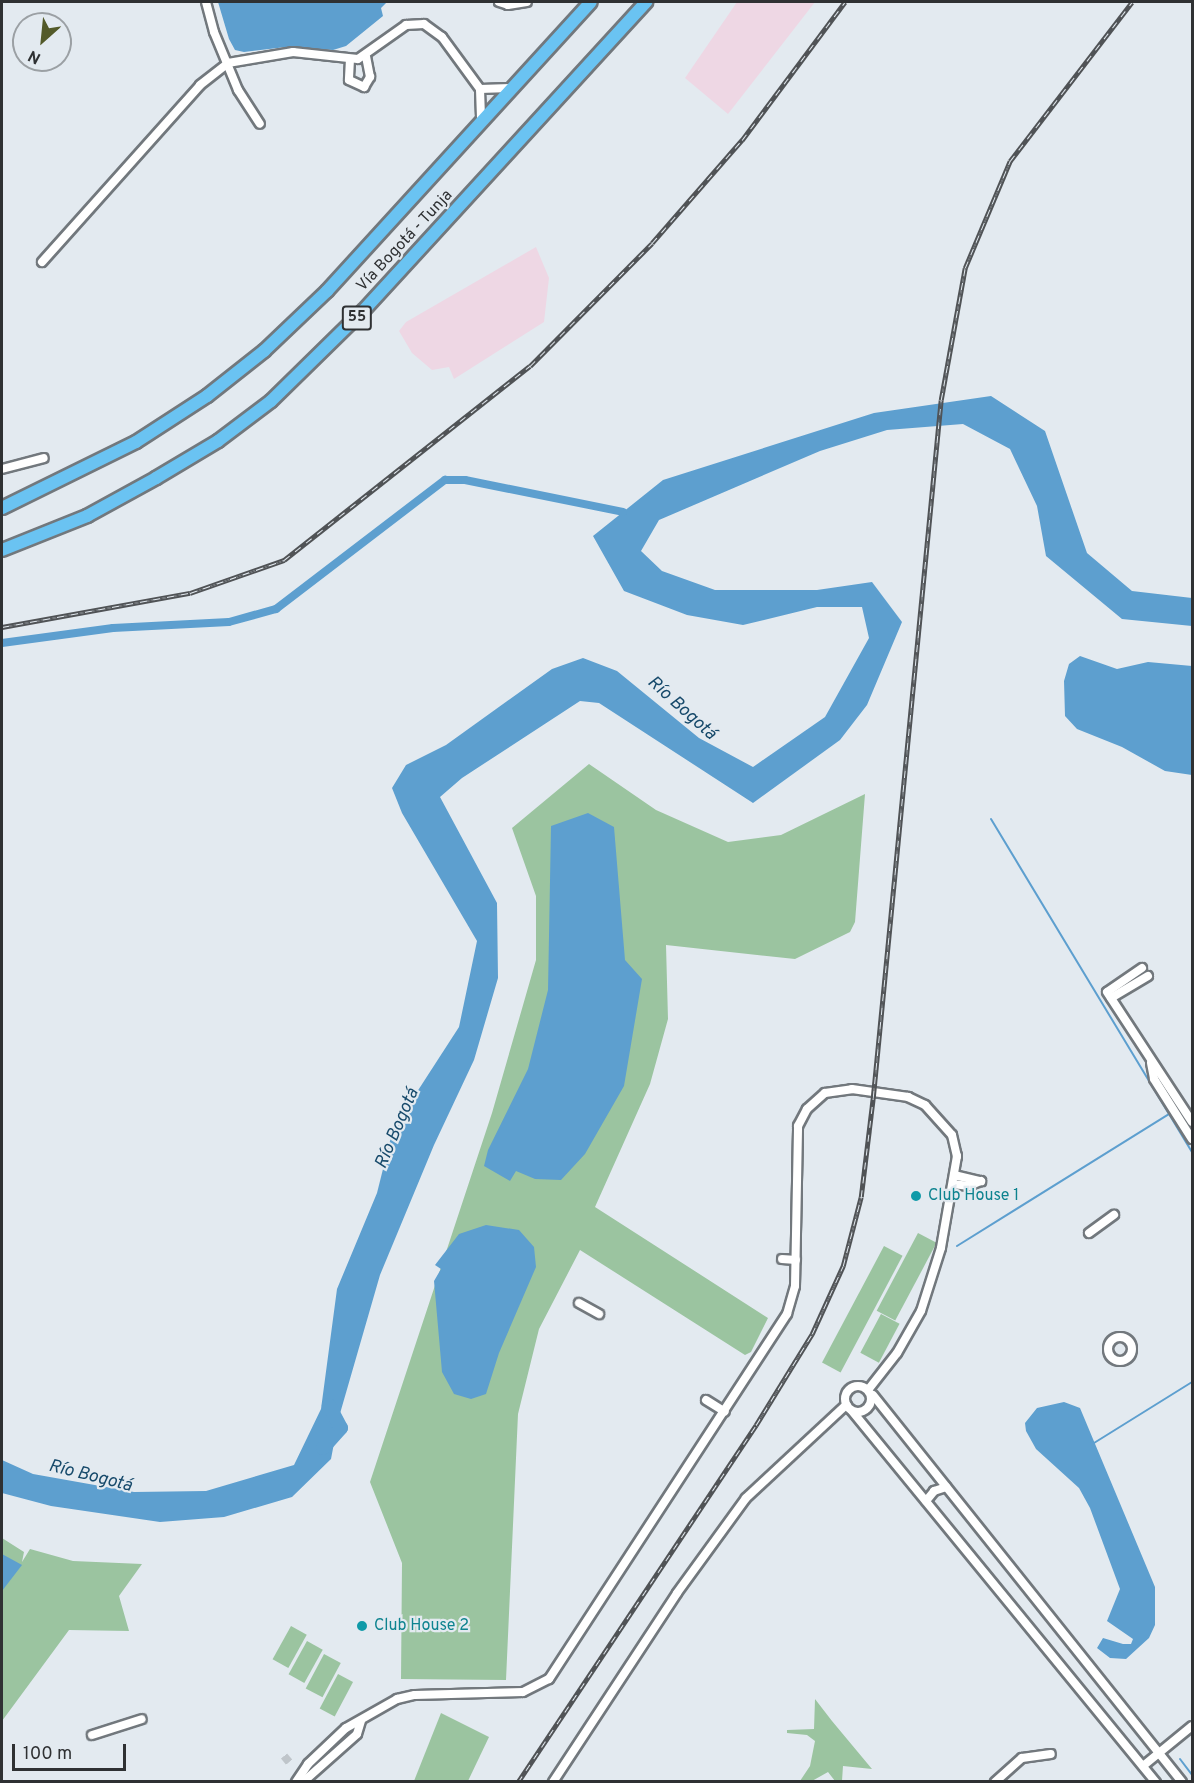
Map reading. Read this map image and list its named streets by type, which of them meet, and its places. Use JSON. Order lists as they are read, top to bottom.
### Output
{
  "streets": {
    "highway": ["Vía Bogotá - Tunja", "55"]
  },
  "water": ["Río Bogotá"],
  "places": ["Club House 1", "Club House 2"],
  "scale_bar": "100 m",
  "north": "bottom left"
}
